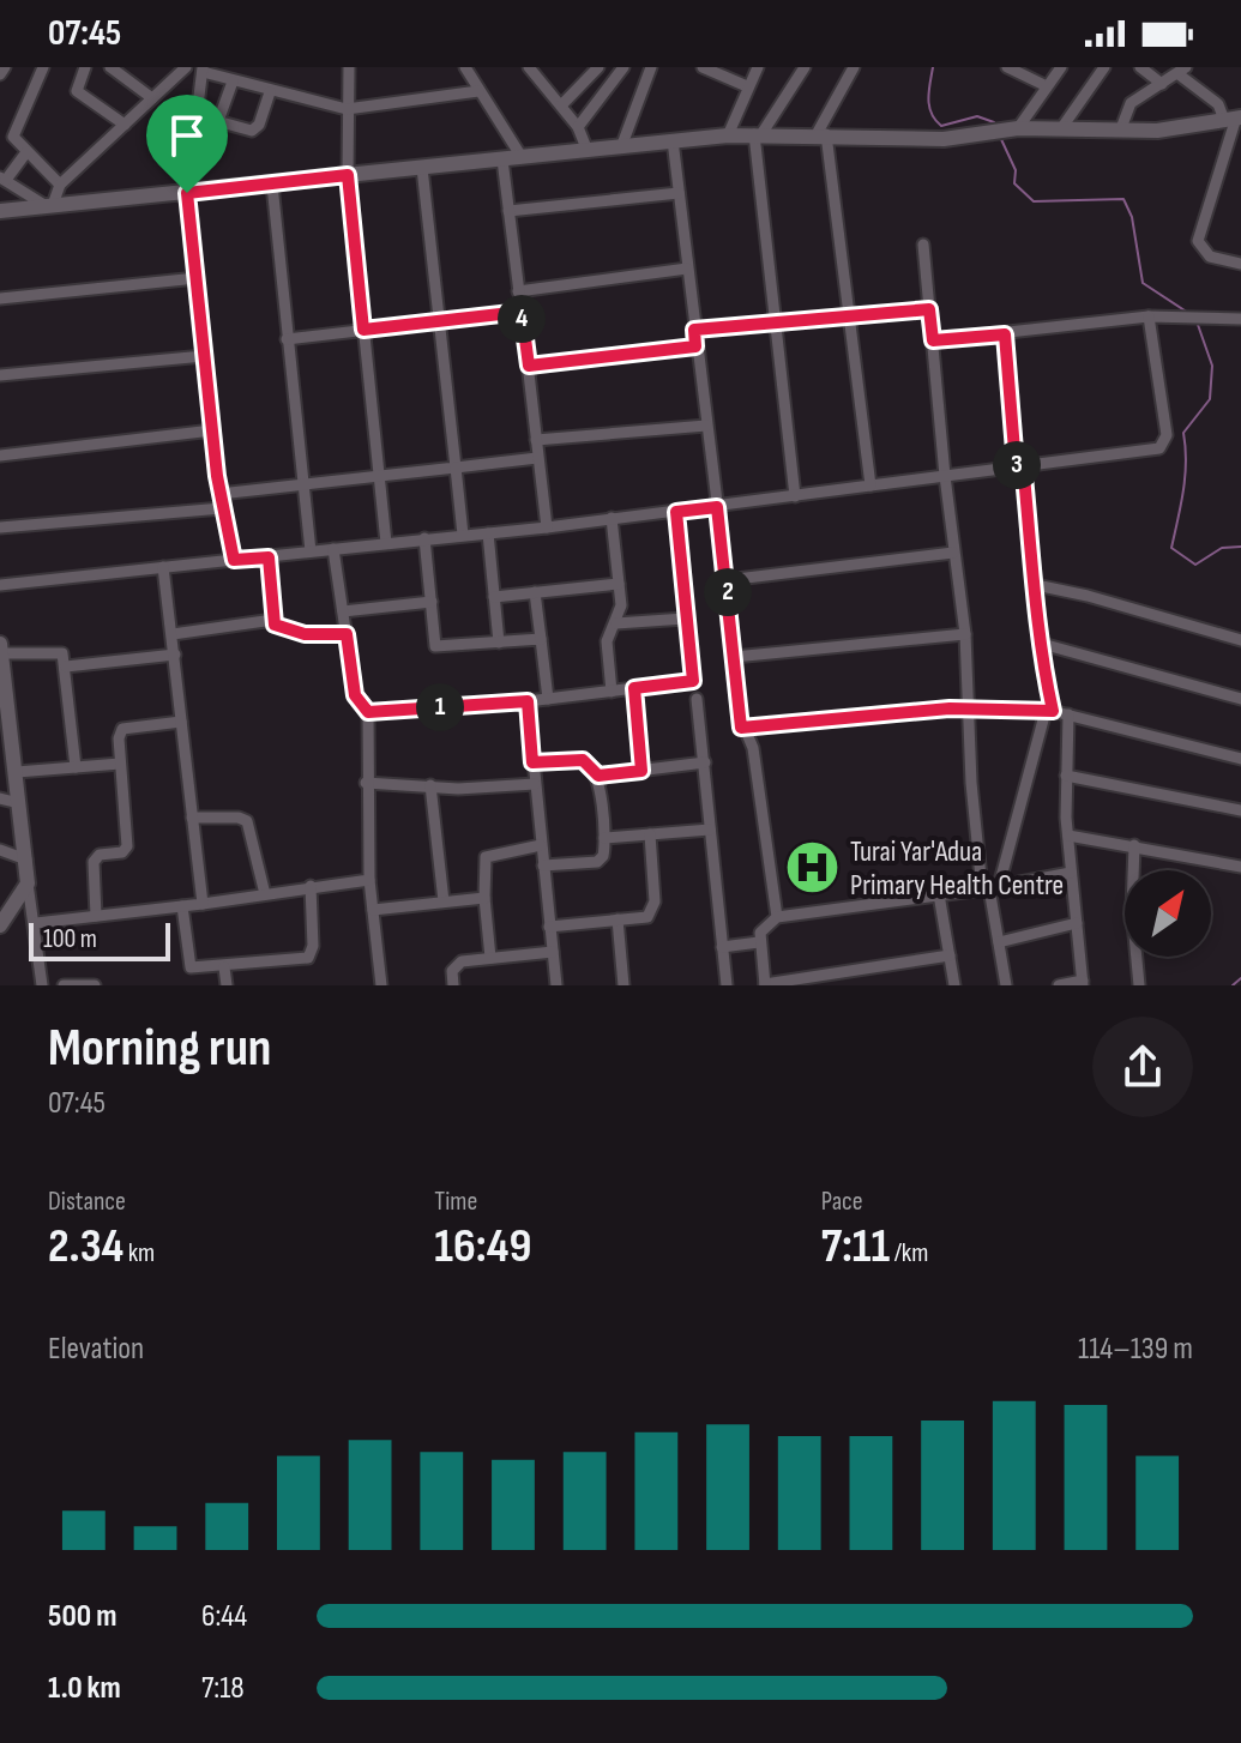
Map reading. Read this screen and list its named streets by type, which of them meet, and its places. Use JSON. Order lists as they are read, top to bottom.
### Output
{
  "places": {
    "hospital": ["Turai Yar'Adua Primary Health Centre"]
  },
  "scale_bar": "100 m",
  "north": "top right",
  "page": {
    "status": "07:45",
    "pins": [
      "4",
      "3",
      "2",
      "1"
    ],
    "scale": "100 m",
    "heading": ["Morning run", "07:45"],
    "stats": [
      ["Distance", "2.34 km"],
      ["Time", "16:49"],
      ["Pace", "7:11 /km"]
    ],
    "chart": ["Elevation", "114–139 m"],
    "list": [
      {
        "name": "500 m",
        "note": "6:44"
      },
      {
        "name": "1.0 km",
        "note": "7:18"
      }
    ]
  }
}
